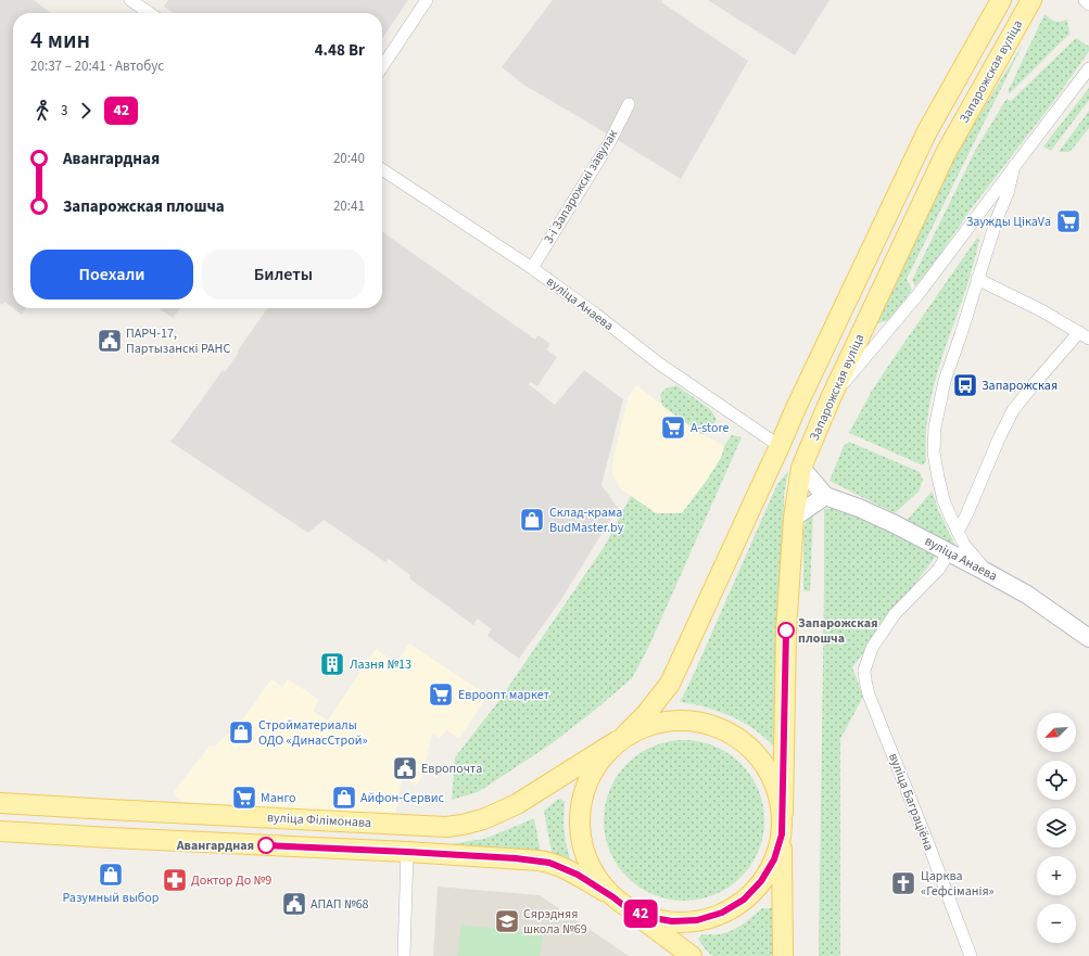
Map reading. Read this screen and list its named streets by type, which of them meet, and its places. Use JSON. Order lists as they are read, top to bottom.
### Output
{
  "streets": {
    "main road": ["Запарожская вуліца", "вуліца Філімонава"],
    "street": ["3-і Запарожскі завулак", "вуліца Анаева", "вуліца Баграціёна"]
  },
  "crossings": [
    ["Запарожская вуліца", "вуліца Анаева"],
    ["Запарожская вуліца", "вуліца Філімонава"],
    ["3-і Запарожскі завулак", "вуліца Анаева"],
    ["вуліца Анаева", "вуліца Баграціёна"]
  ],
  "places": {
    "supermarket": [
      "Заужды ЦікаVа",
      "А-store",
      "Евроопт маркет",
      "Манго"
    ],
    "public building": ["ПАРЧ-17, Партызанскі РАНС", "Европочта", "АПАП №68"],
    "bus stop": ["Запарожская"],
    "shop": [
      "Склад-крама BudMaster.by",
      "Стройматериалы ОДО «ДинасСтрой»",
      "Айфон-Сервис",
      "Разумный выбор"
    ],
    "other": ["Запарожская плошча", "Авангардная"],
    "building": ["Лазня №13"],
    "pharmacy": ["Доктор До №9"],
    "church": ["Царква «Гефсіманія»"],
    "school or university": ["Сярэдняя школа №69"]
  },
  "lines": ["bus line 42"],
  "north": "bottom left",
  "page": {
    "on_map": "42",
    "heading": ["4 мин", "20:37 – 20:41 · Автобус", "4.48 Br"],
    "legs": ["3", "42"],
    "list": [
      {
        "name": "Авангардная",
        "value": "20:40"
      },
      {
        "name": "Запарожская плошча",
        "value": "20:41"
      }
    ],
    "buttons": ["Поехали", "Билеты"],
    "map_buttons": ["+", "−"]
  }
}
